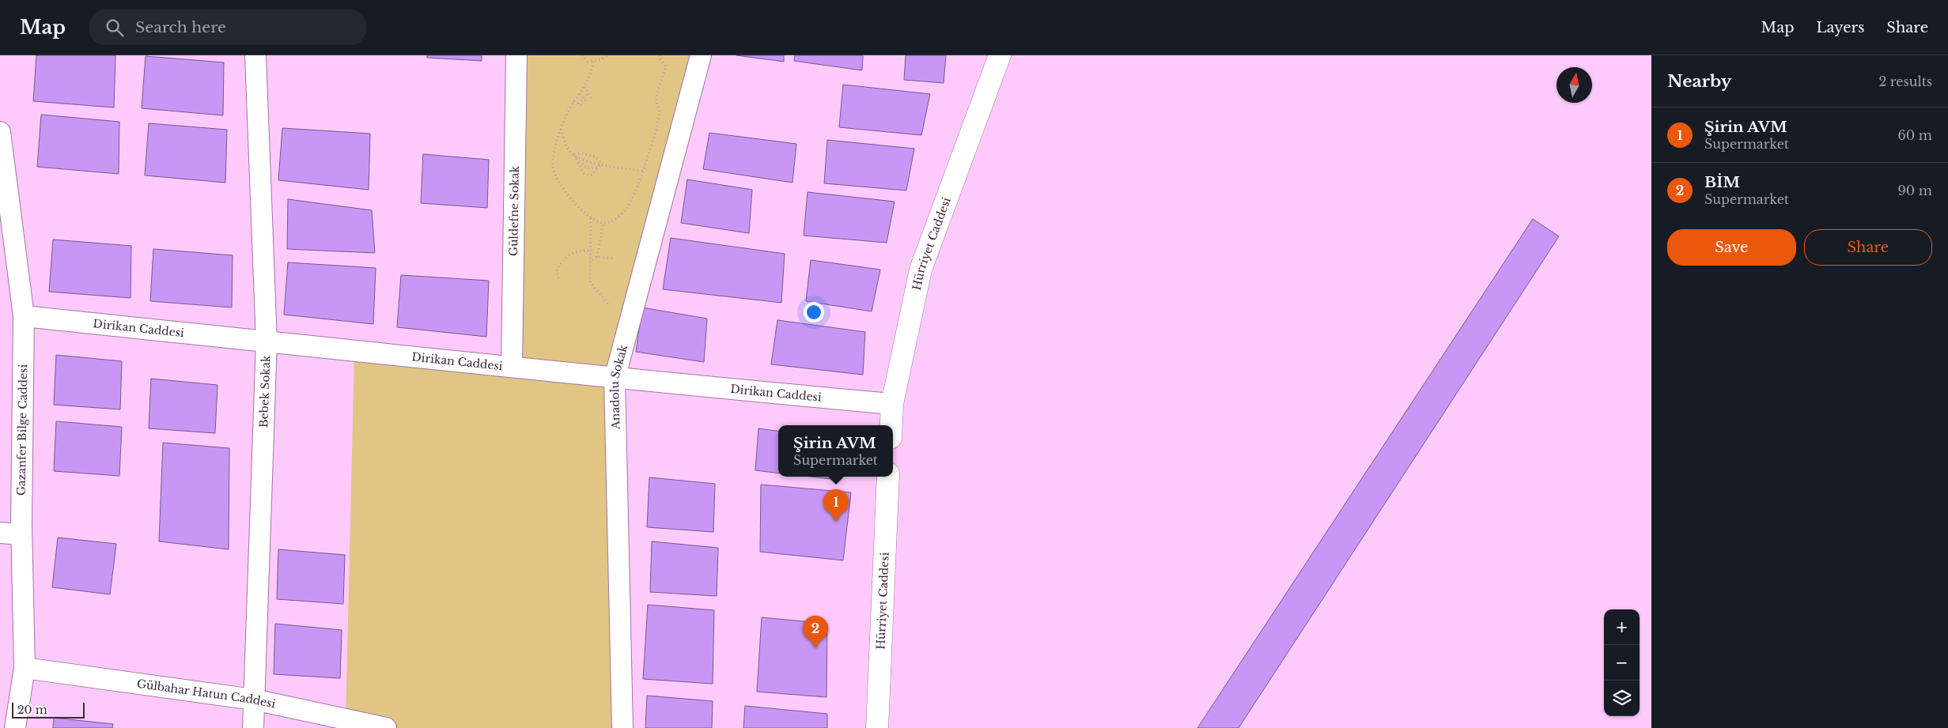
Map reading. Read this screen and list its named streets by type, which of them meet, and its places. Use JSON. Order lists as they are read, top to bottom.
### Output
{
  "streets": {
    "street": [
      "Güldefne Sokak",
      "Hürriyet Caddesi",
      "Dirikan Caddesi",
      "Anadolu Sokak",
      "Bebek Sokak",
      "Gazanfer Bilge Caddesi",
      "Gülbahar Hatun Caddesi"
    ]
  },
  "crossings": [
    ["Güldefne Sokak", "Dirikan Caddesi"],
    ["Hürriyet Caddesi", "Dirikan Caddesi"],
    ["Dirikan Caddesi", "Anadolu Sokak"],
    ["Dirikan Caddesi", "Bebek Sokak"],
    ["Dirikan Caddesi", "Gazanfer Bilge Caddesi"],
    ["Bebek Sokak", "Gülbahar Hatun Caddesi"],
    ["Gazanfer Bilge Caddesi", "Gülbahar Hatun Caddesi"]
  ],
  "scale_bar": "20 m",
  "north": "top",
  "page": {
    "header": "Map",
    "search": "Search here",
    "nav": ["Map", "Layers", "Share"],
    "heading": ["Nearby", "2 results"],
    "list": [
      {
        "mark": "1",
        "name": "Şirin AVM",
        "note": "Supermarket",
        "value": "60 m"
      },
      {
        "mark": "2",
        "name": "BİM",
        "note": "Supermarket",
        "value": "90 m"
      }
    ],
    "buttons": ["Save", "Share"],
    "popup": ["Şirin AVM", "Supermarket"],
    "pins": ["1", "2"],
    "map_buttons": ["+", "−"],
    "scale": "20 m"
  }
}
